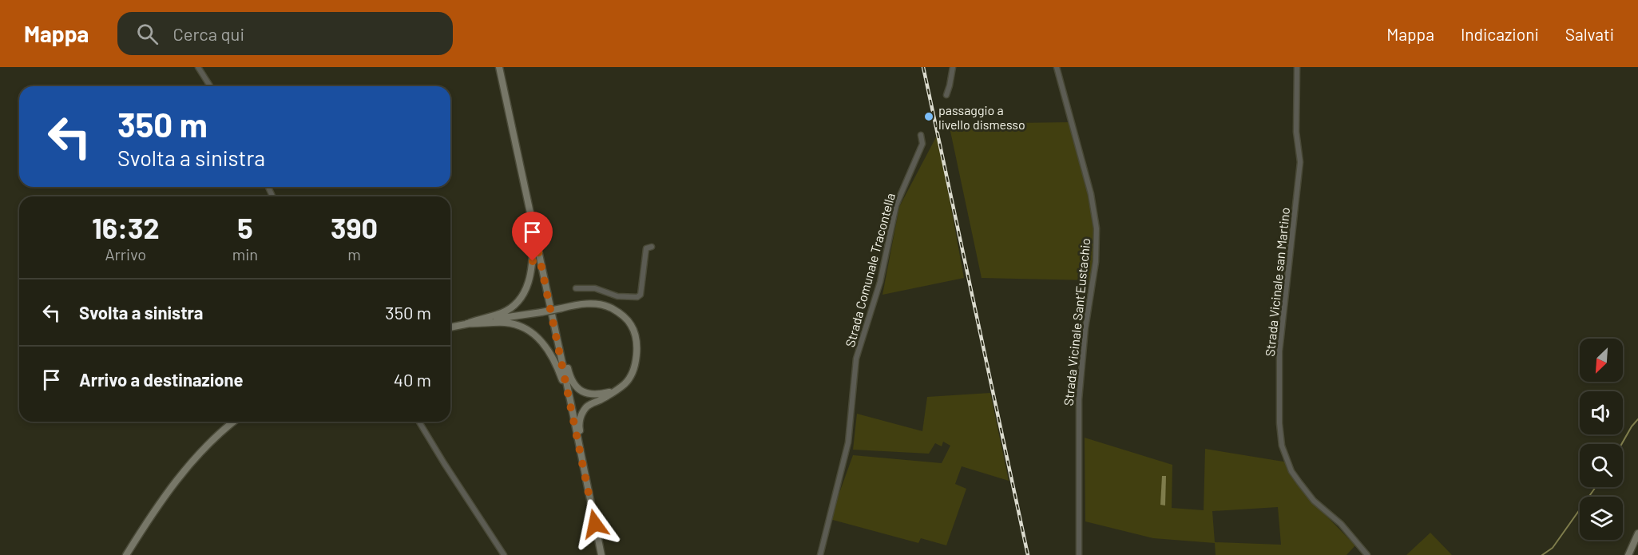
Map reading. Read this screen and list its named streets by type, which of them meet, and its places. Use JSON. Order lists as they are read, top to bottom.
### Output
{
  "streets": {
    "street": ["Strada Comunale Tracontella", "Strada Vicinale san Martino", "Strada Vicinale Sant'Eustachio"]
  },
  "places": ["passaggio a livello dismesso"],
  "north": "bottom left",
  "page": {
    "header": "Mappa",
    "search": "Cerca qui",
    "nav": ["Mappa", "Indicazioni", "Salvati"],
    "turn": ["350 m", "Svolta a sinistra"],
    "eta": [
      "16:32",
      "Arrivo",
      "5",
      "min",
      "390",
      "m"
    ],
    "list": [
      {
        "name": "Svolta a sinistra",
        "value": "350 m"
      },
      {
        "name": "Arrivo a destinazione",
        "value": "40 m"
      }
    ]
  }
}
